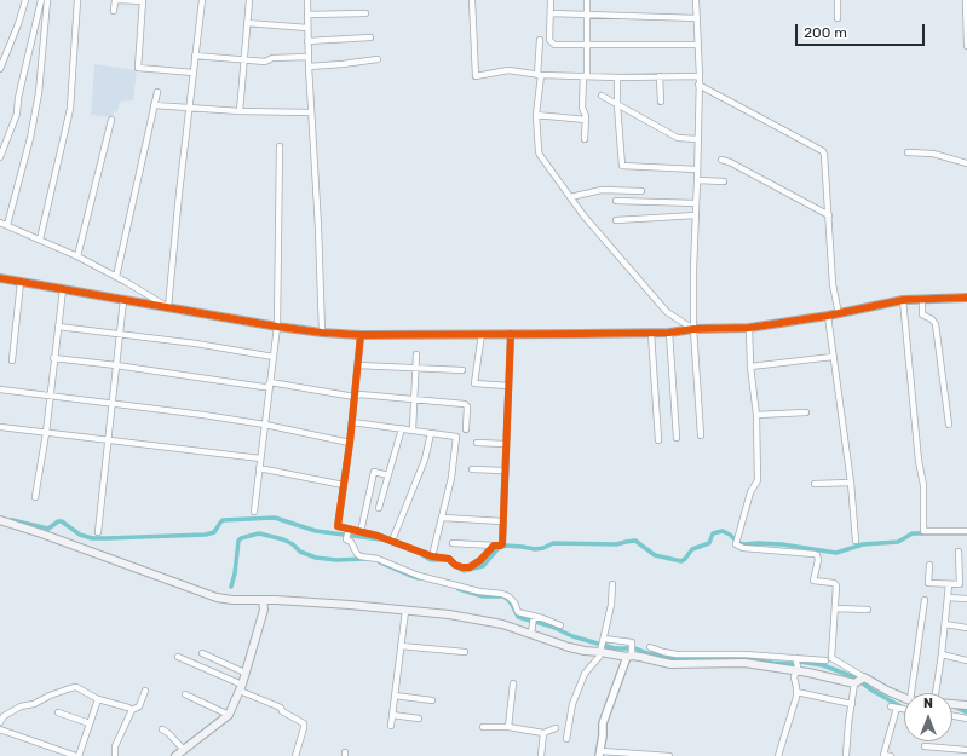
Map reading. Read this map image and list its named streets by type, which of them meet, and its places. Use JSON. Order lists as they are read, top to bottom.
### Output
{
  "scale_bar": "200 m",
  "north": "top"
}
